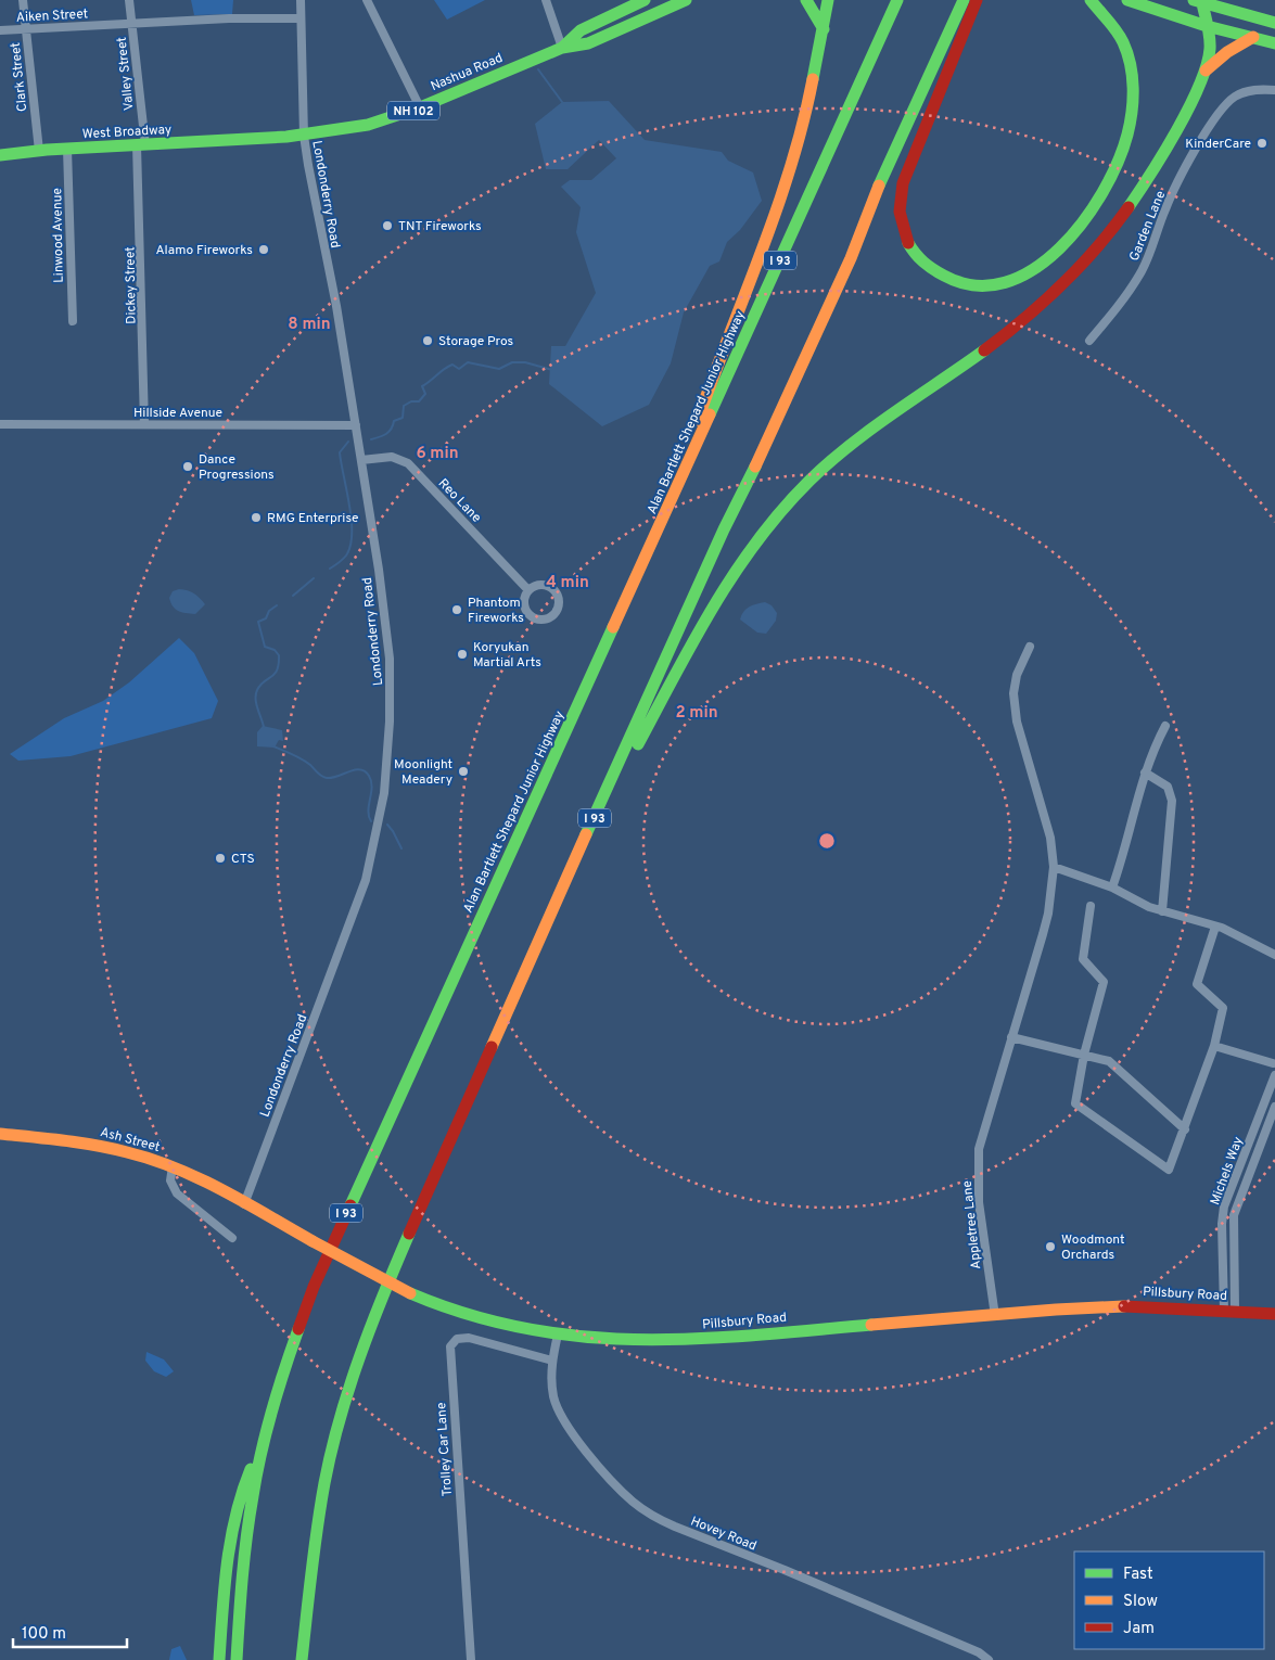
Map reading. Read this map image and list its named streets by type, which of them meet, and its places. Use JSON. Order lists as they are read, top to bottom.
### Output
{
  "streets": {
    "main road": [
      "Nashua Road",
      "NH 102",
      "West Broadway",
      "I 93",
      "Alan Bartlett Shepard Junior Highway",
      "Ash Street",
      "Pillsbury Road"
    ],
    "street": [
      "Aiken Street",
      "Valley Street",
      "Clark Street",
      "Londonderry Road",
      "Garden Lane",
      "Linwood Avenue",
      "Dickey Street",
      "Hillside Avenue",
      "Reo Lane",
      "Michels Way",
      "Appletree Lane",
      "Trolley Car Lane",
      "Hovey Road"
    ]
  },
  "crossings": [
    ["Aiken Street", "Valley Street"],
    ["Aiken Street", "Clark Street"],
    ["Aiken Street", "Londonderry Road"],
    ["Nashua Road", "West Broadway"],
    ["Nashua Road", "Londonderry Road"],
    ["Valley Street", "West Broadway"],
    ["Valley Street", "Dickey Street"],
    ["Clark Street", "West Broadway"],
    ["West Broadway", "Linwood Avenue"],
    ["West Broadway", "Dickey Street"],
    ["Londonderry Road", "Hillside Avenue"],
    ["Londonderry Road", "Reo Lane"],
    ["Londonderry Road", "Ash Street"],
    ["Londonderry Road", "Pillsbury Road"],
    ["Dickey Street", "Hillside Avenue"],
    ["Ash Street", "Pillsbury Road"],
    ["Michels Way", "Pillsbury Road"],
    ["Appletree Lane", "Pillsbury Road"],
    ["Pillsbury Road", "Hovey Road"],
    ["Trolley Car Lane", "Hovey Road"]
  ],
  "places": [
    "KinderCare",
    "TNT Fireworks",
    "Alamo Fireworks",
    "Storage Pros",
    "Dance Progressions",
    "RMG Enterprise",
    "Phantom Fireworks",
    "Koryukan Martial Arts",
    "Moonlight Meadery",
    "CTS",
    "Woodmont Orchards"
  ],
  "legend": ["Fast", "Slow", "Jam"],
  "scale_bar": "100 m",
  "rings": [
    "8 min",
    "6 min",
    "4 min",
    "2 min"
  ]
}
